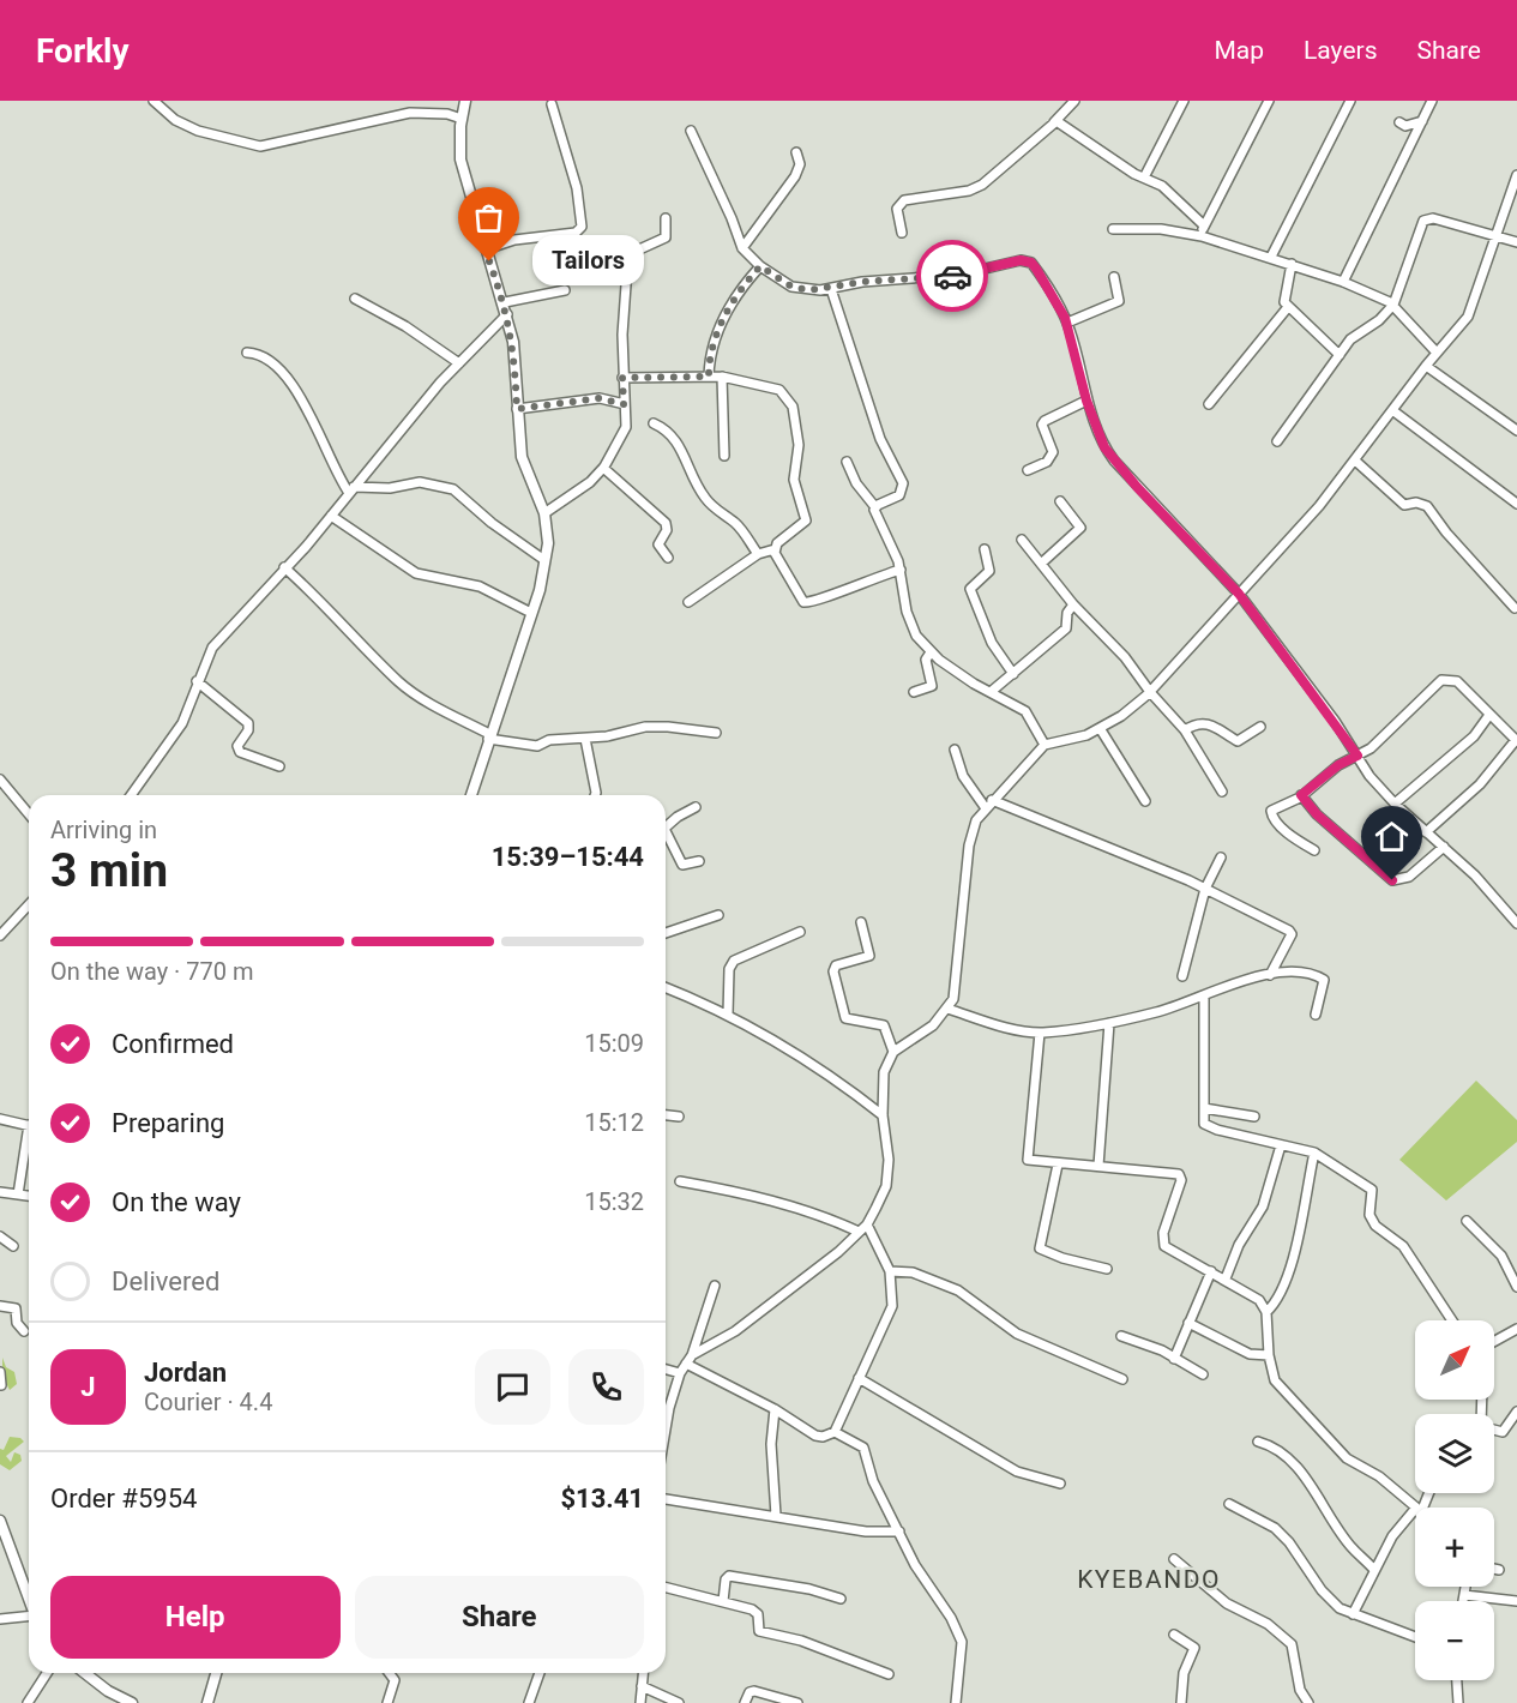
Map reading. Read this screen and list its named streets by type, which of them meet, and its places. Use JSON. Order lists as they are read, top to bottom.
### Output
{
  "districts": ["KYEBANDO"],
  "places": ["Tailors"],
  "north": "top right",
  "page": {
    "header": "Forkly",
    "nav": ["Map", "Layers", "Share"],
    "bubble": "Tailors",
    "heading": ["3 min", "Arriving in", "15:39–15:44"],
    "panel": [
      "Jordan",
      "Courier · 4.4",
      "Order #5954",
      "$13.41"
    ],
    "bar": "On the way · 770 m",
    "list": [
      ["Confirmed", "15:09"],
      ["Preparing", "15:12"],
      ["On the way", "15:32"],
      "Delivered"
    ],
    "map_buttons": ["+", "−"],
    "round": "J",
    "buttons": ["Help", "Share"]
  }
}
